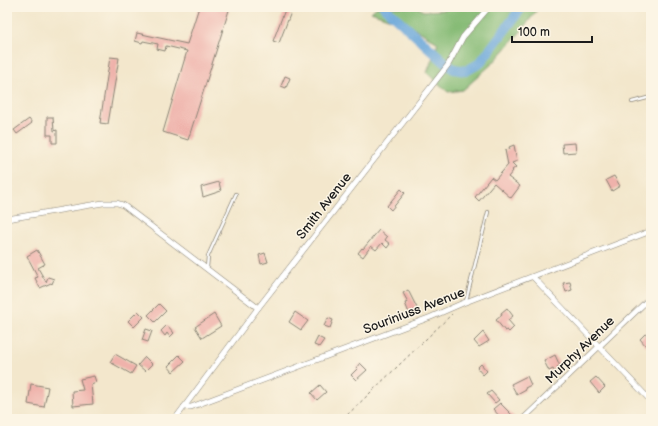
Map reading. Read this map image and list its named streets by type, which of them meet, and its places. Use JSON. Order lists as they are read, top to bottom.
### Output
{
  "streets": {
    "street": ["Smith Avenue", "Souriniuss Avenue", "Murphy Avenue"]
  },
  "crossings": [
    ["Smith Avenue", "Souriniuss Avenue"]
  ],
  "scale_bar": "100 m"
}
